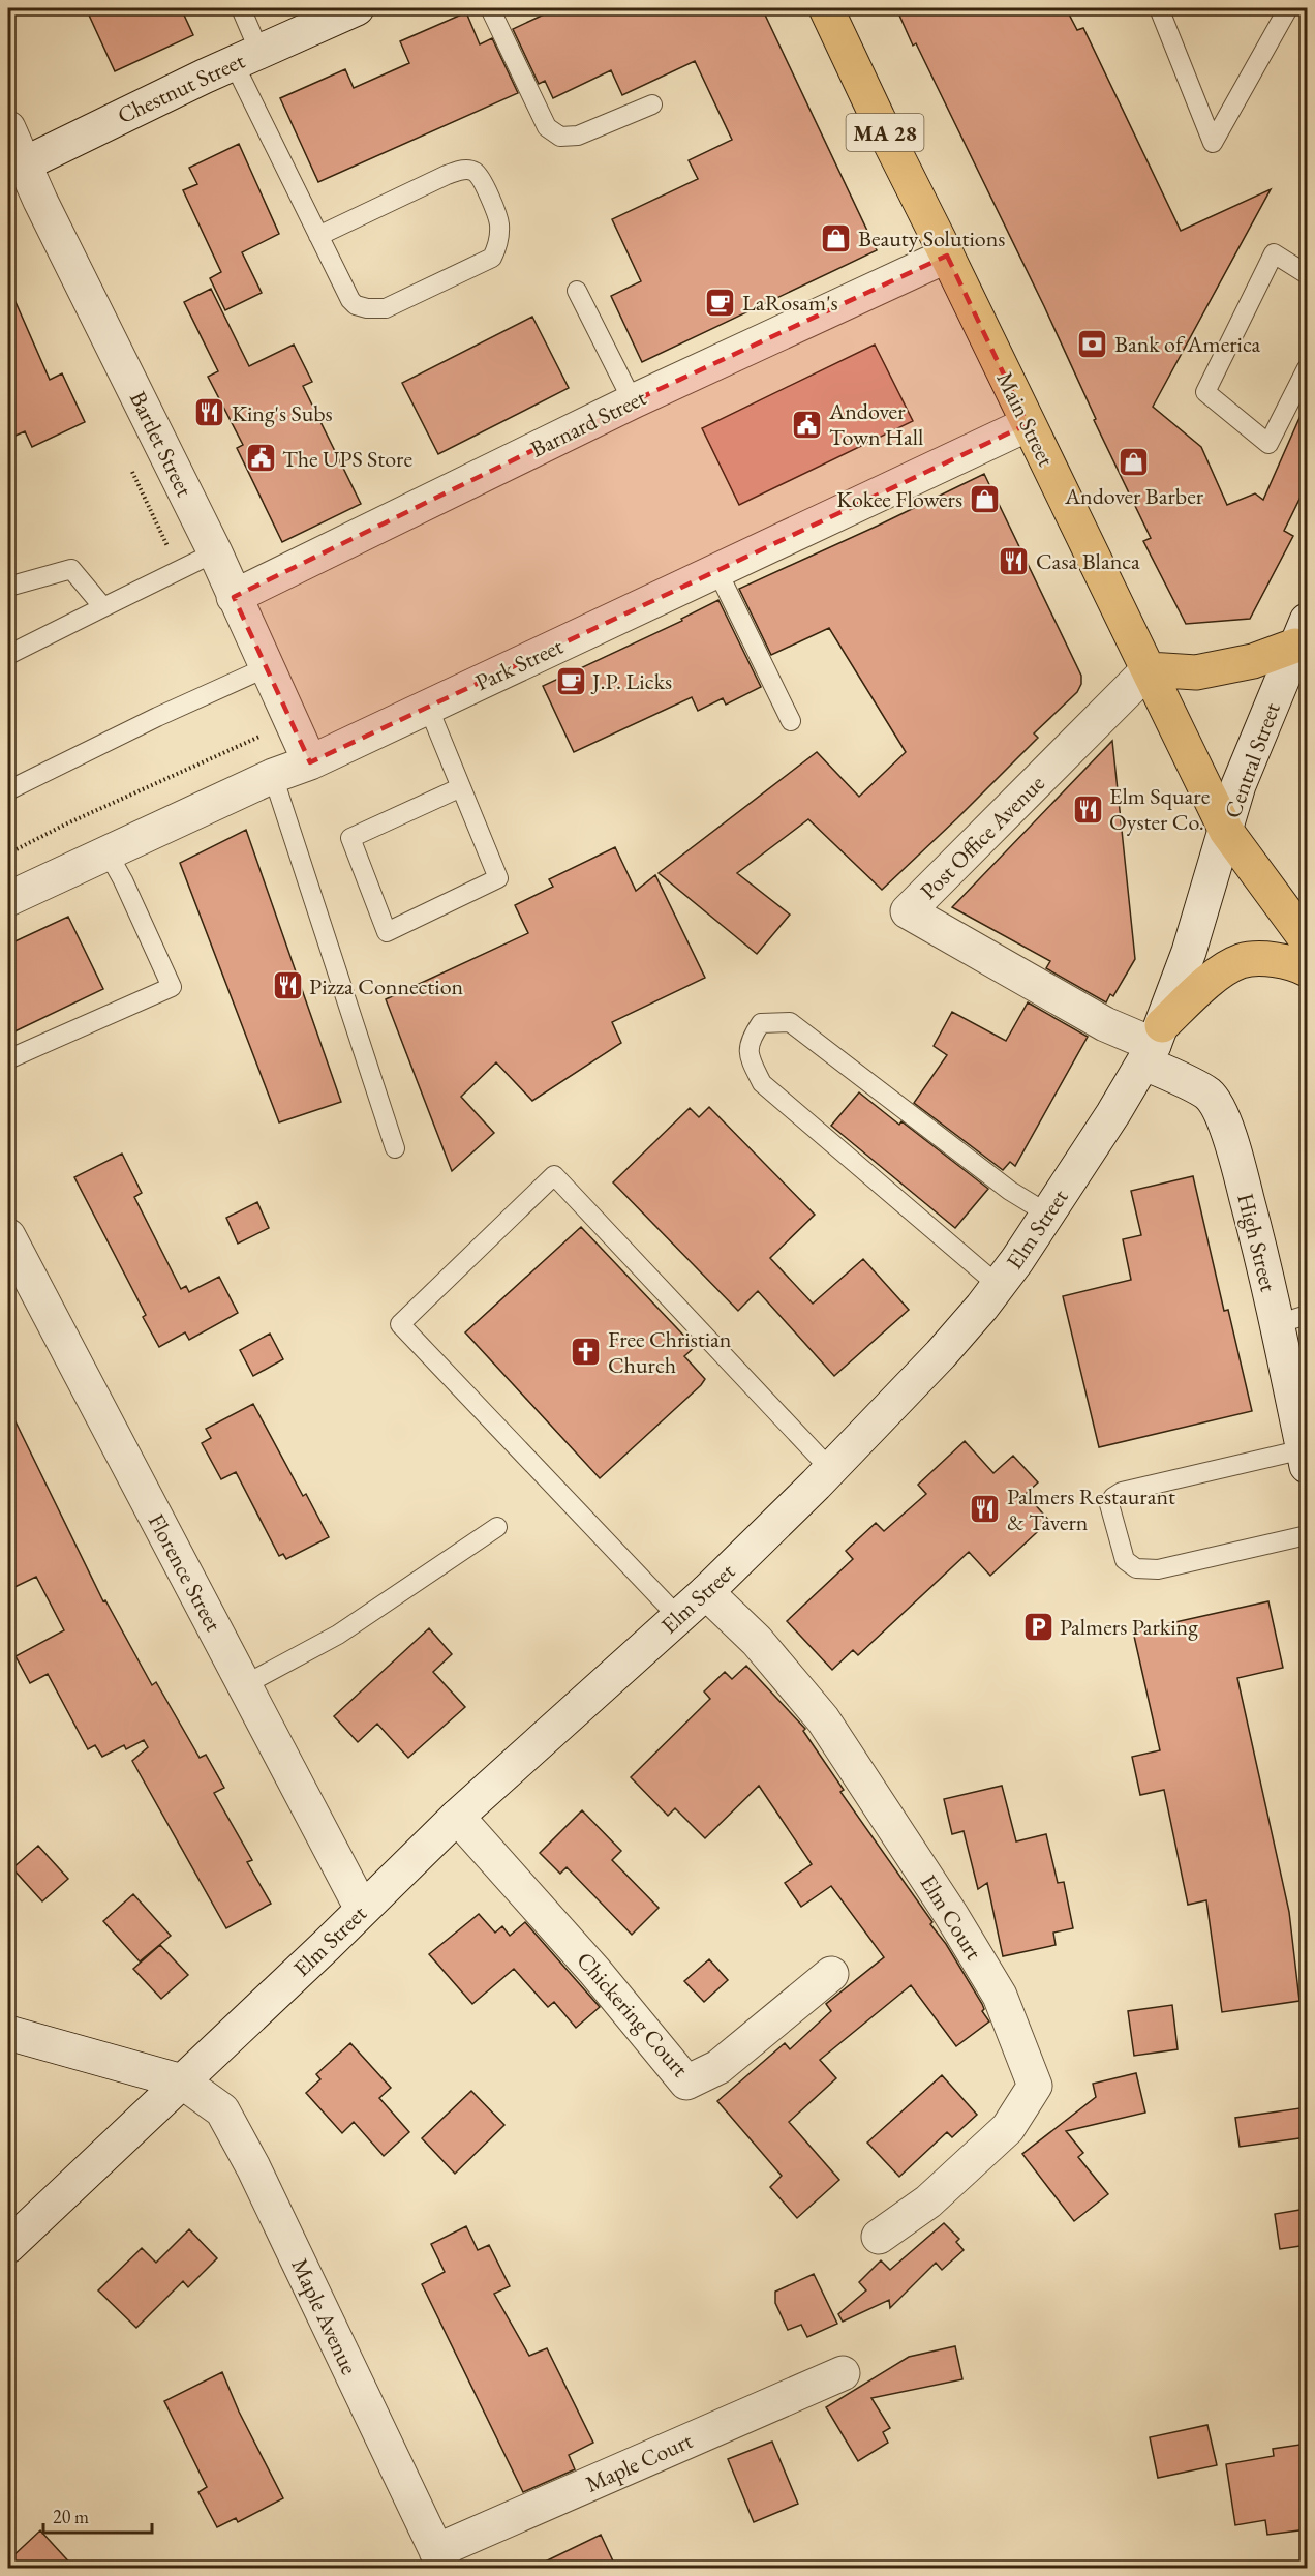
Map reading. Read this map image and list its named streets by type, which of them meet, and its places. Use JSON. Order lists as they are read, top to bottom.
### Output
{
  "streets": {
    "main road": ["MA 28", "Main Street"],
    "street": [
      "Chestnut Street",
      "Barnard Street",
      "Bartlet Street",
      "Park Street",
      "Central Street",
      "Post Office Avenue",
      "Elm Street",
      "High Street",
      "Florence Street",
      "Elm Court",
      "Chickering Court",
      "Maple Avenue",
      "Maple Court"
    ]
  },
  "crossings": [
    ["Chestnut Street", "Bartlet Street"],
    ["MA 28", "Main Street"],
    ["MA 28", "Central Street"],
    ["MA 28", "Elm Street"],
    ["Main Street", "Barnard Street"],
    ["Main Street", "Park Street"],
    ["Main Street", "Central Street"],
    ["Main Street", "Post Office Avenue"],
    ["Main Street", "Elm Street"],
    ["Barnard Street", "Bartlet Street"],
    ["Bartlet Street", "Park Street"],
    ["Central Street", "Elm Street"],
    ["Post Office Avenue", "Elm Street"],
    ["Post Office Avenue", "High Street"],
    ["Elm Street", "High Street"],
    ["Elm Street", "Florence Street"],
    ["Elm Street", "Elm Court"],
    ["Elm Street", "Chickering Court"],
    ["Elm Street", "Maple Avenue"],
    ["Maple Avenue", "Maple Court"]
  ],
  "places": {
    "shop": ["Beauty Solutions", "Andover Barber", "Kokee Flowers"],
    "cafe": ["LaRosam's", "J.P. Licks"],
    "bank": ["Bank of America"],
    "restaurant": [
      "King's Subs",
      "Casa Blanca",
      "Elm Square Oyster Co.",
      "Pizza Connection",
      "Palmers Restaurant & Tavern"
    ],
    "public building": ["Andover Town Hall", "The UPS Store"],
    "church": ["Free Christian Church"],
    "parking": ["Palmers Parking"]
  },
  "scale_bar": "20 m"
}
